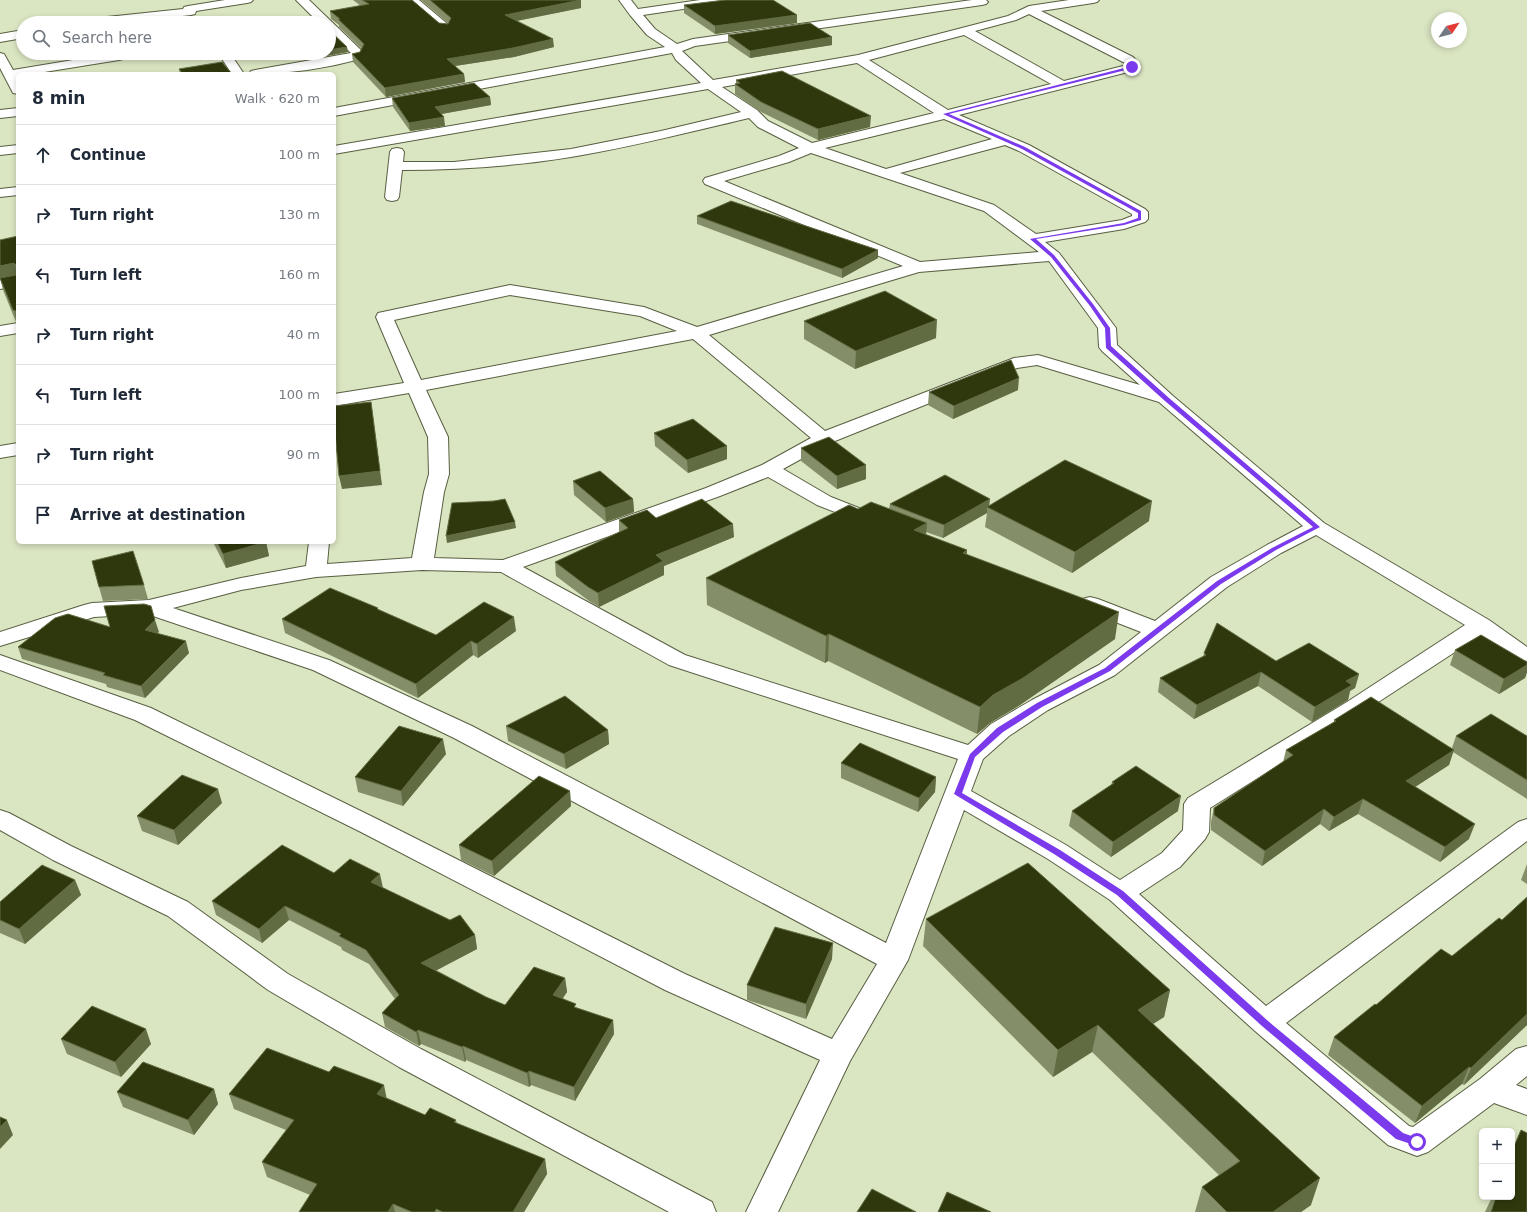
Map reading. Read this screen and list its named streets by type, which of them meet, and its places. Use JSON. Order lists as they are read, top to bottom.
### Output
{
  "north": "top right",
  "page": {
    "search": "Search here",
    "heading": ["8 min", "Walk · 620 m"],
    "list": [
      ["Continue", "100 m"],
      ["Turn right", "130 m"],
      ["Turn left", "160 m"],
      ["Turn right", "40 m"],
      ["Turn left", "100 m"],
      ["Turn right", "90 m"],
      "Arrive at destination"
    ],
    "map_buttons": ["+", "−"]
  }
}
